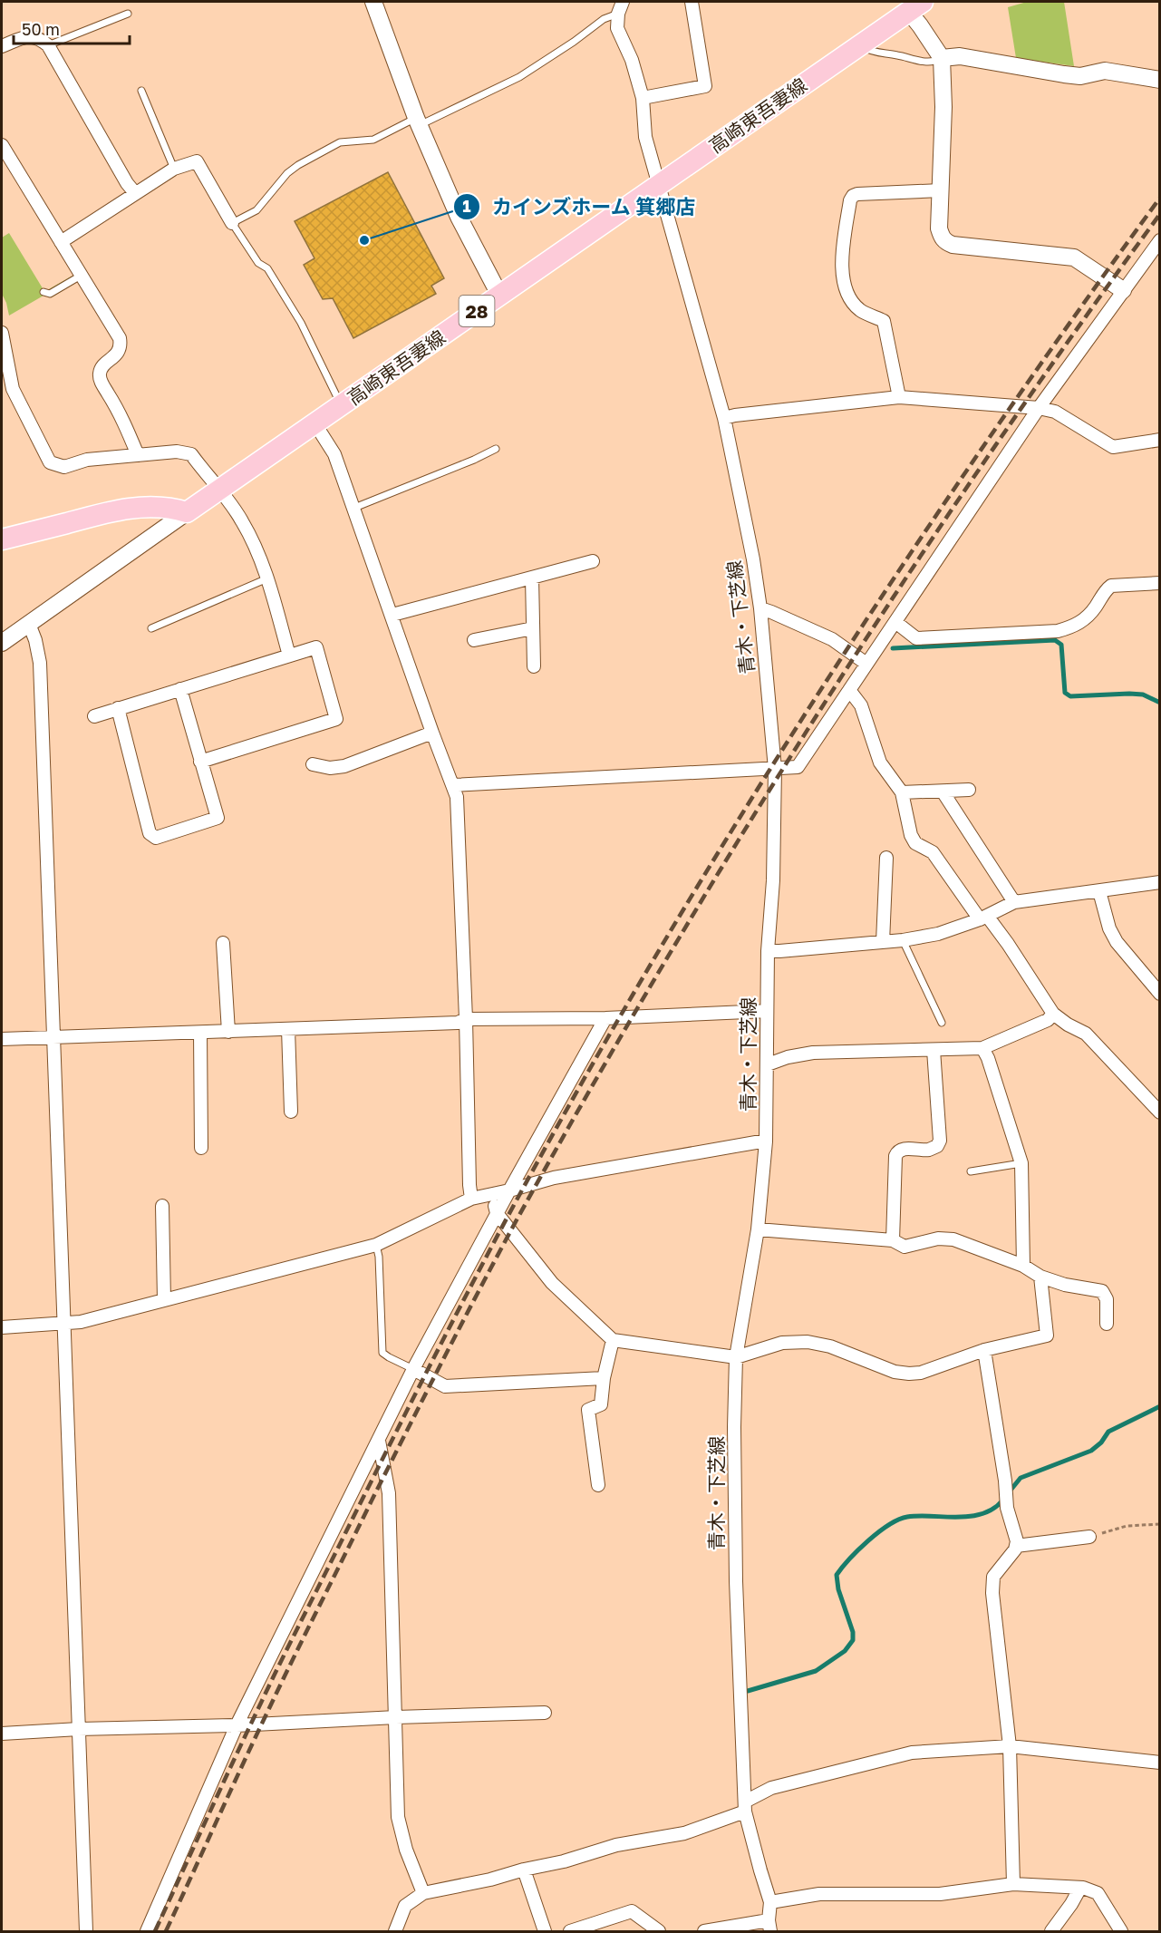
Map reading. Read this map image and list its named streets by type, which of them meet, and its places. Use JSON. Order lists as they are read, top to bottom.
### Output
{
  "streets": {
    "main road": ["高崎東吾妻線", "28"],
    "street": ["青木・下芝線"]
  },
  "crossings": [
    ["高崎東吾妻線", "青木・下芝線"]
  ],
  "places": ["カインズホーム 箕郷店"],
  "scale_bar": "50 m"
}
